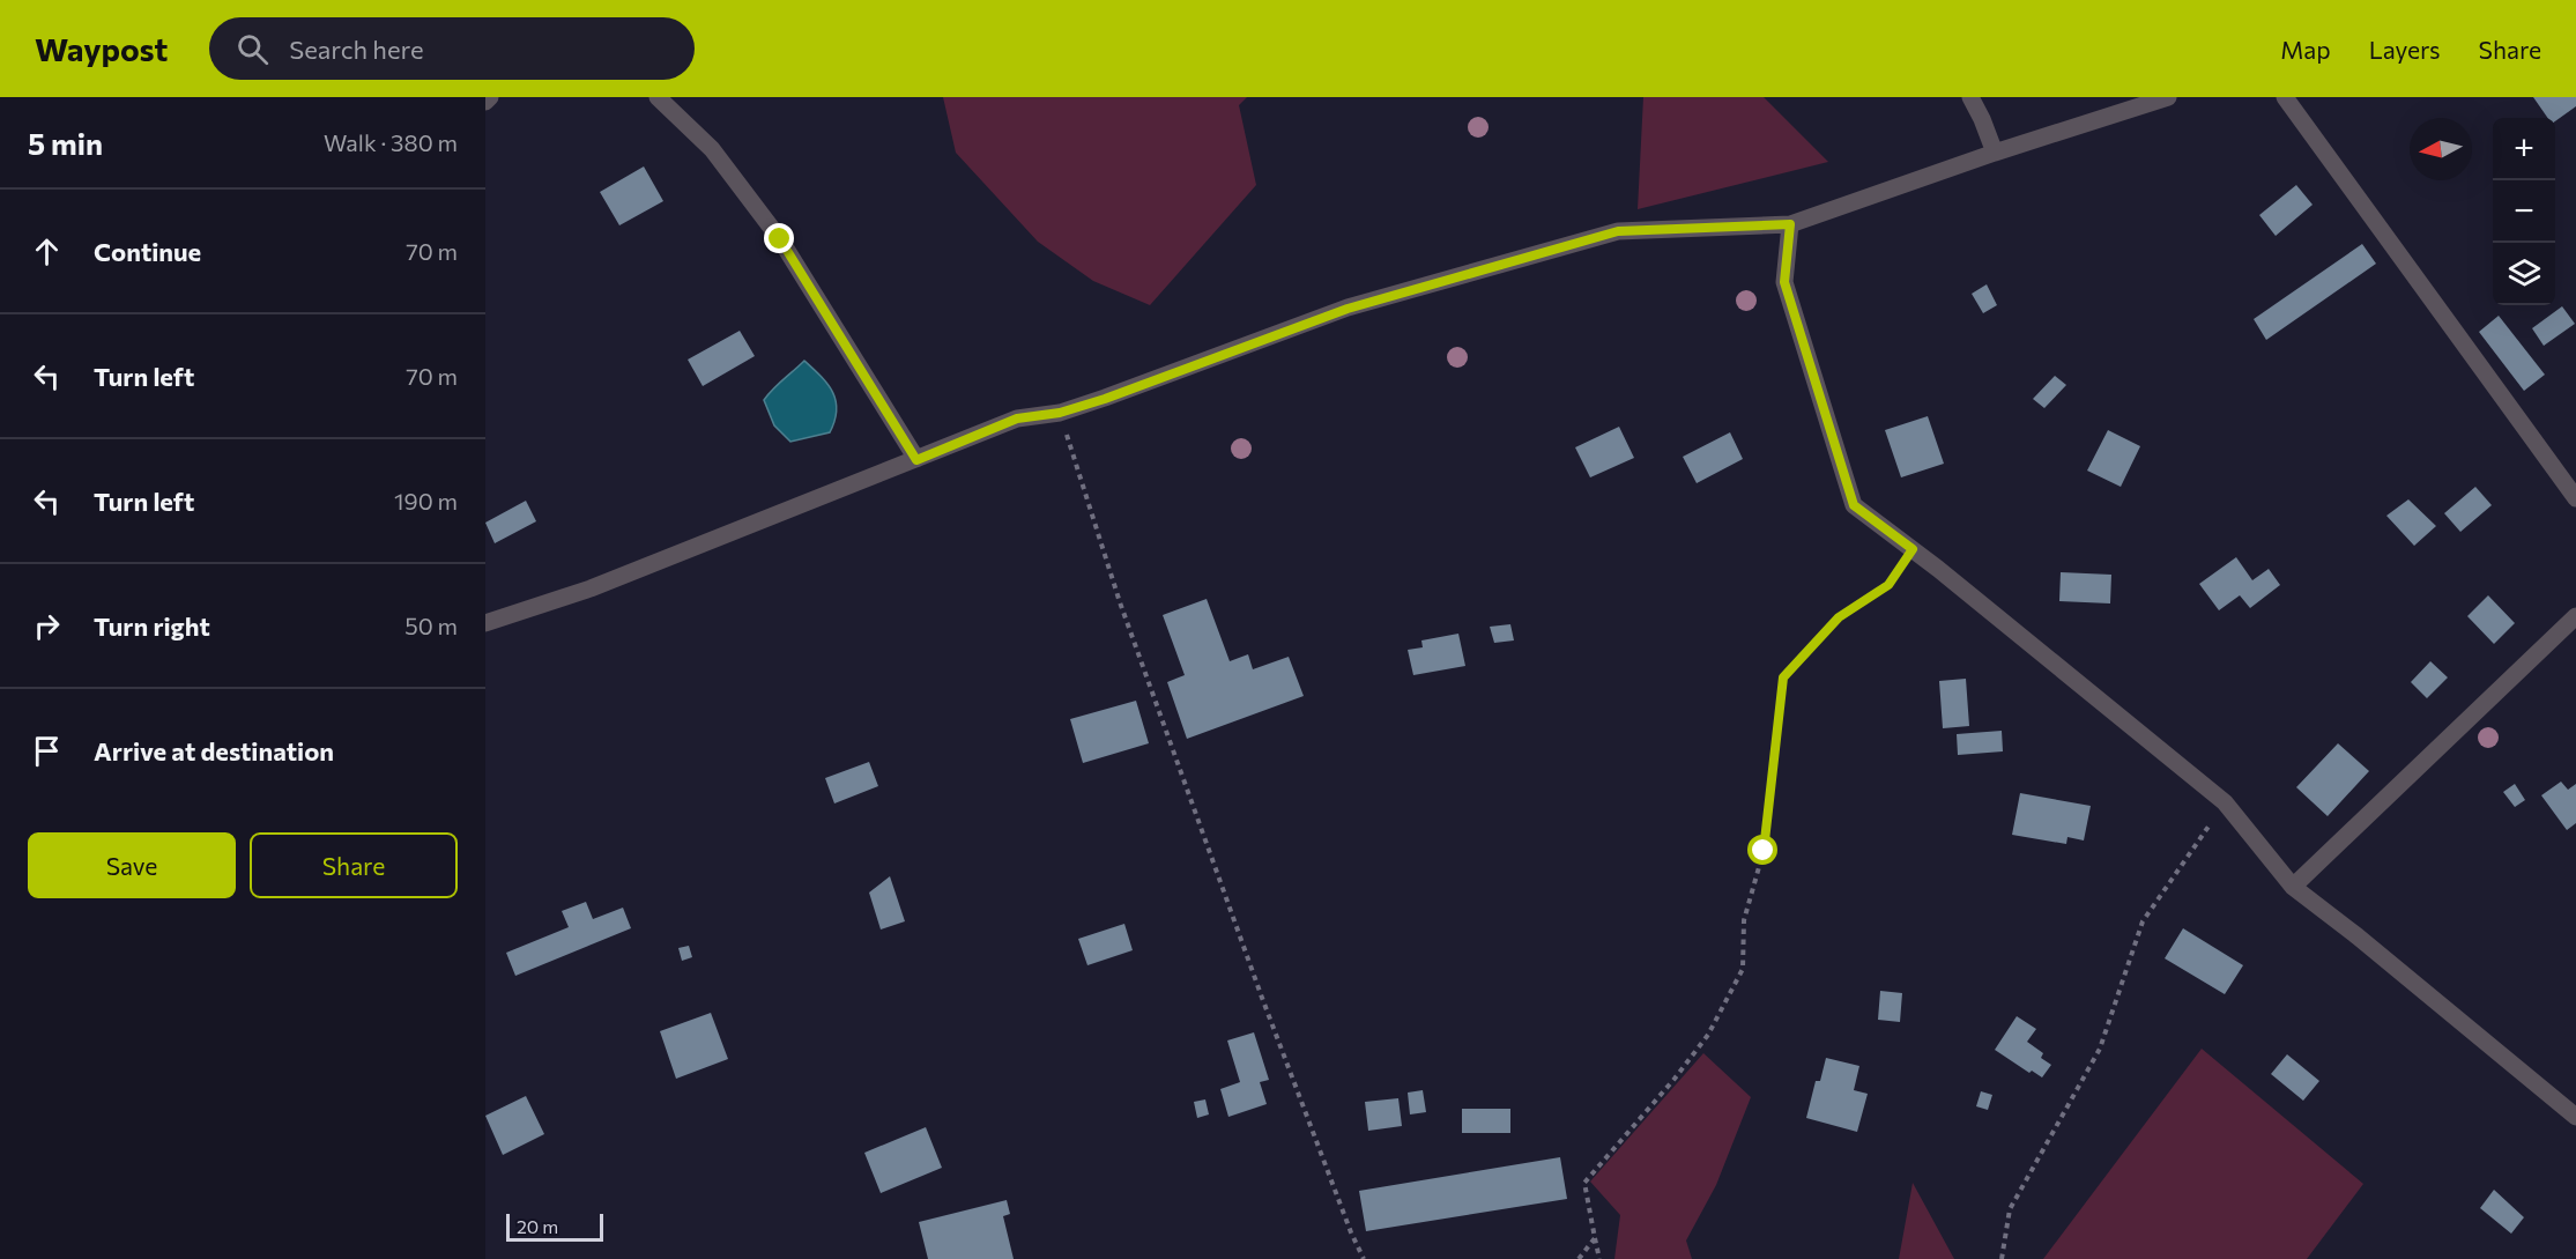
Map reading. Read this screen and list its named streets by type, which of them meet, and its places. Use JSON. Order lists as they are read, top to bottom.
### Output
{
  "scale_bar": "20 m",
  "north": "left",
  "page": {
    "header": "Waypost",
    "search": "Search here",
    "nav": ["Map", "Layers", "Share"],
    "heading": ["5 min", "Walk · 380 m"],
    "map_buttons": ["+", "−"],
    "list": [
      ["Continue", "70 m"],
      ["Turn left", "70 m"],
      ["Turn left", "190 m"],
      ["Turn right", "50 m"],
      "Arrive at destination"
    ],
    "buttons": ["Save", "Share"],
    "scale": "20 m"
  }
}
